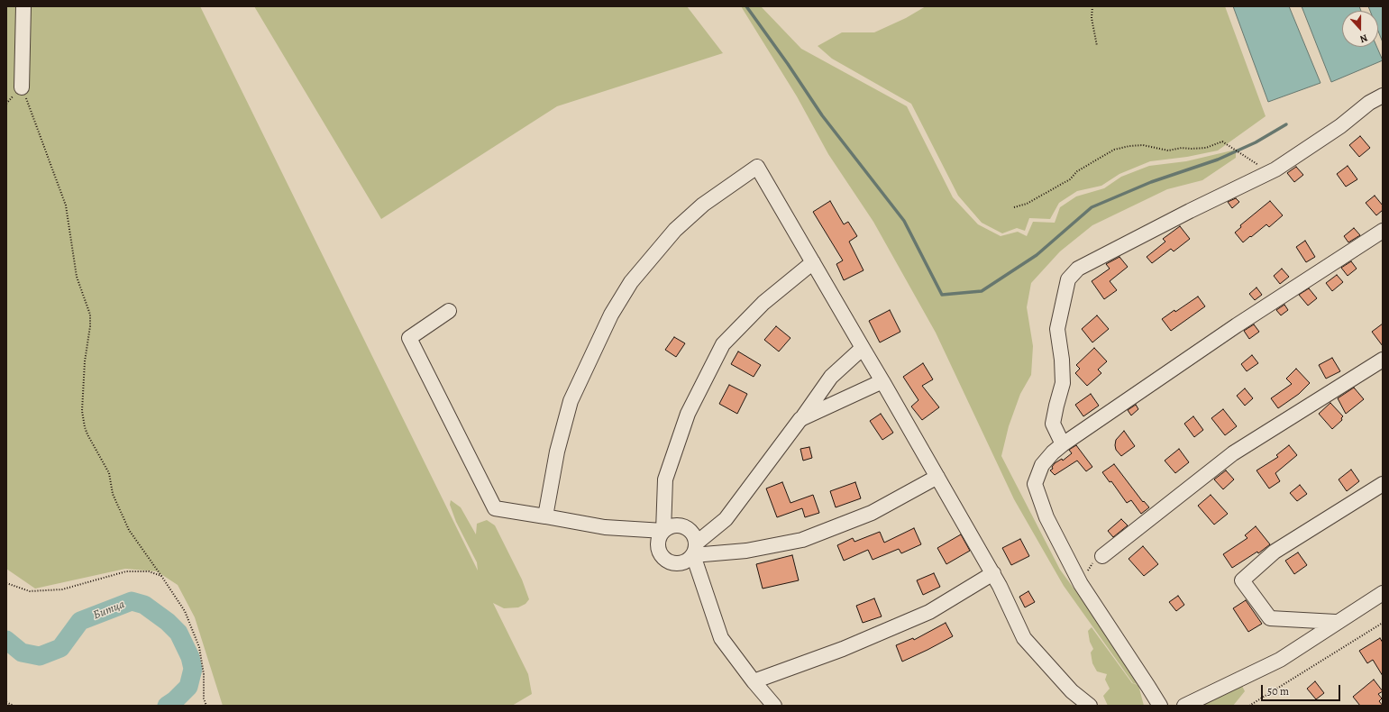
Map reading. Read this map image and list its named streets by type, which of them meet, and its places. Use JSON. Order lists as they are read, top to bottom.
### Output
{
  "water": ["Битца"],
  "scale_bar": "50 m",
  "north": "bottom"
}
